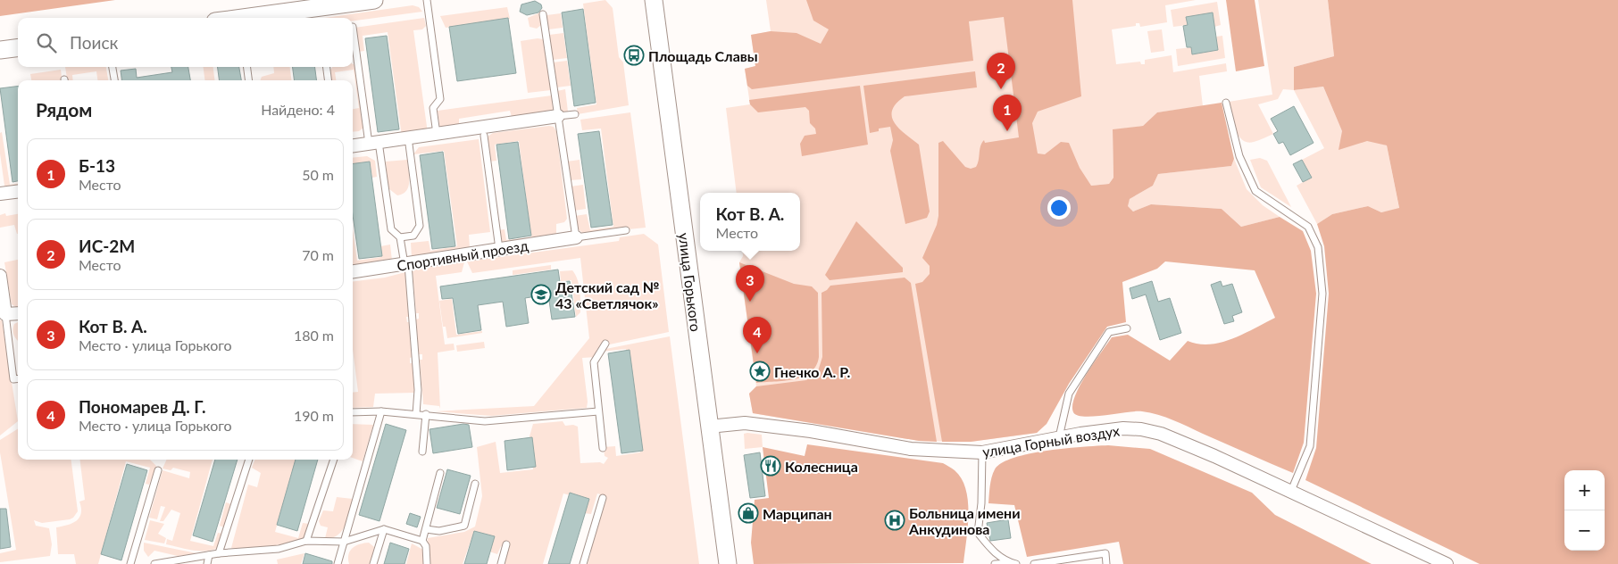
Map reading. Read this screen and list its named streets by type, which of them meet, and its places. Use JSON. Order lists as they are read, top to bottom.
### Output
{
  "streets": {
    "main road": ["улица Горького"],
    "street": ["Спортивный проезд", "улица Горный воздух"]
  },
  "crossings": [
    ["улица Горького", "улица Горный воздух"]
  ],
  "places": {
    "bus stop": ["Площадь Славы"],
    "school or university": ["Детский сад № 43 «Светлячок»"],
    "place": ["Гнечко А. Р."],
    "restaurant": ["Колесница"],
    "shop": ["Марципан"],
    "hospital": ["Больница имени Анкудинова"]
  },
  "page": {
    "search": "Поиск",
    "pins": [
      "2",
      "1",
      "3",
      "4"
    ],
    "heading": ["Рядом", "Найдено: 4"],
    "list": [
      {
        "mark": "1",
        "name": "Б-13",
        "note": "Место",
        "value": "50 m"
      },
      {
        "mark": "2",
        "name": "ИС-2М",
        "note": "Место",
        "value": "70 m"
      },
      {
        "mark": "3",
        "name": "Кот В. А.",
        "note": "Место · улица Горького",
        "value": "180 m"
      },
      {
        "mark": "4",
        "name": "Пономарев Д. Г.",
        "note": "Место · улица Горького",
        "value": "190 m"
      }
    ],
    "popup": ["Кот В. А.", "Место"],
    "map_buttons": ["+", "−"]
  }
}
